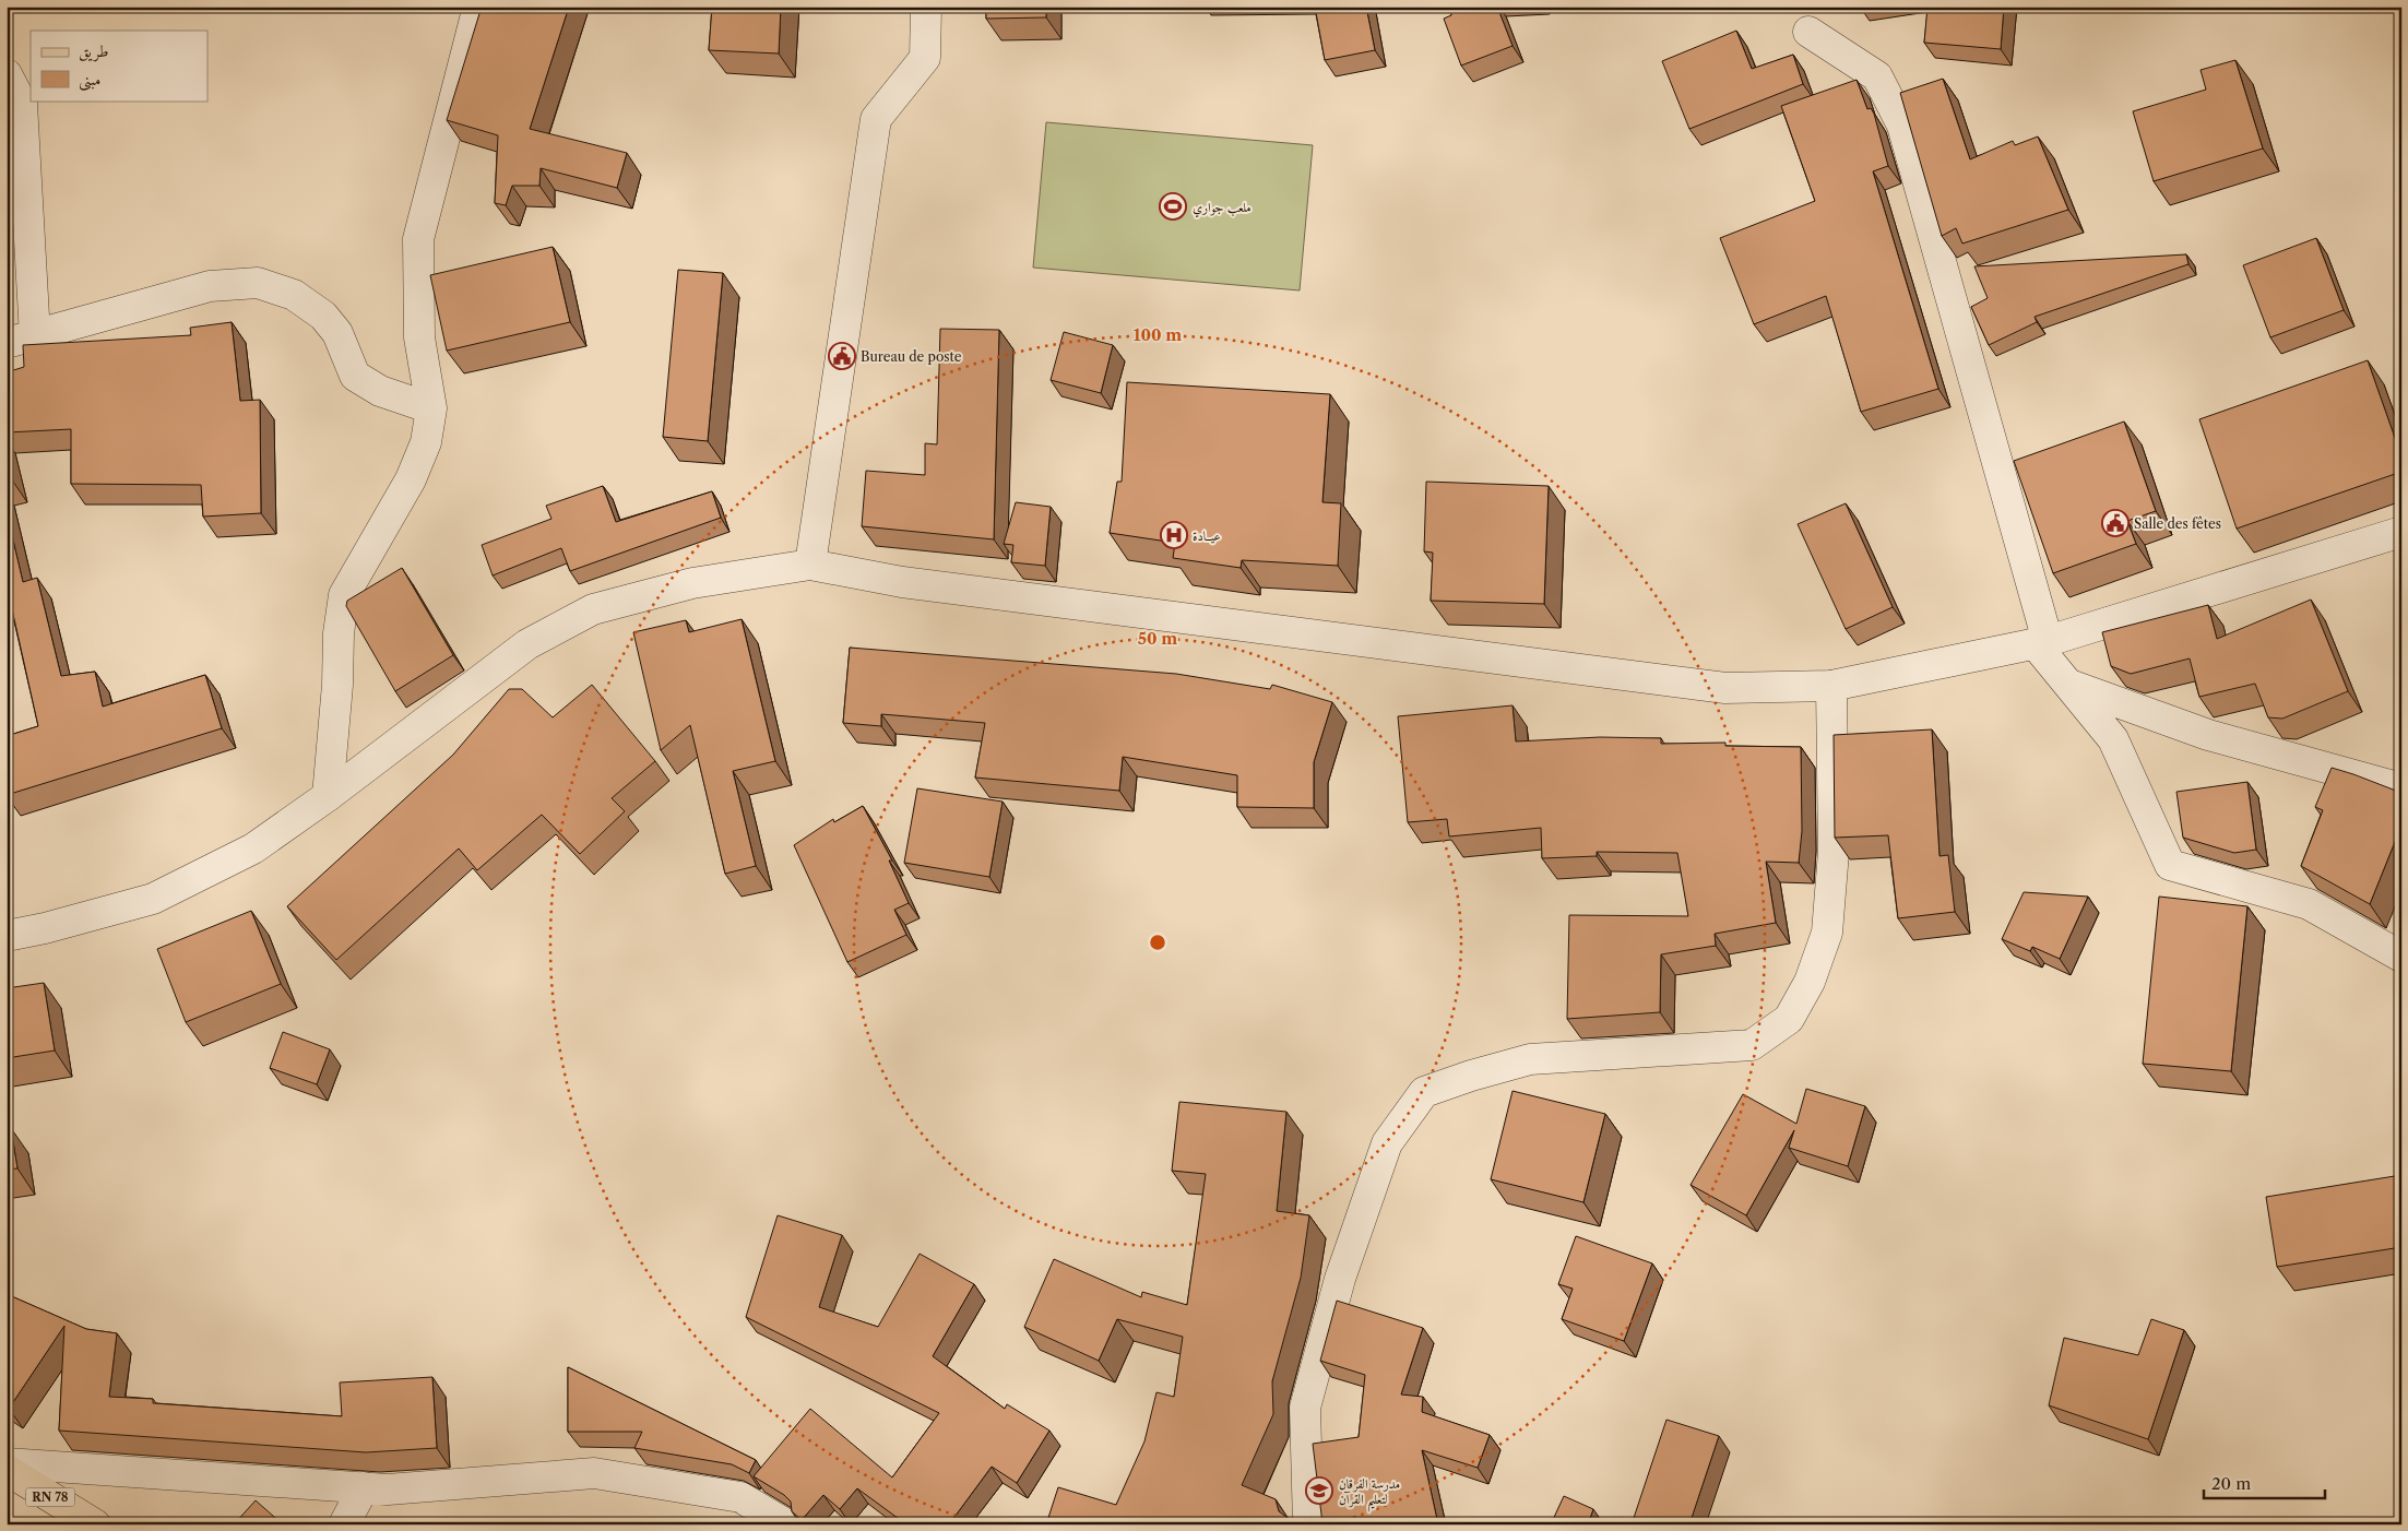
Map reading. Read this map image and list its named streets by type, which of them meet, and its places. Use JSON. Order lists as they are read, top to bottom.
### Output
{
  "streets": {
    "main road": ["RN 78"]
  },
  "places": {
    "sports": ["ملعب جواري"],
    "public building": ["Bureau de poste", "Salle des fêtes"],
    "hospital": ["عيــادة"],
    "school or university": ["مدرسة الفرقان لتعليم القرآن"]
  },
  "legend": ["طريق", "مبنى"],
  "scale_bar": "20 m",
  "rings": ["100 m", "50 m"]
}
